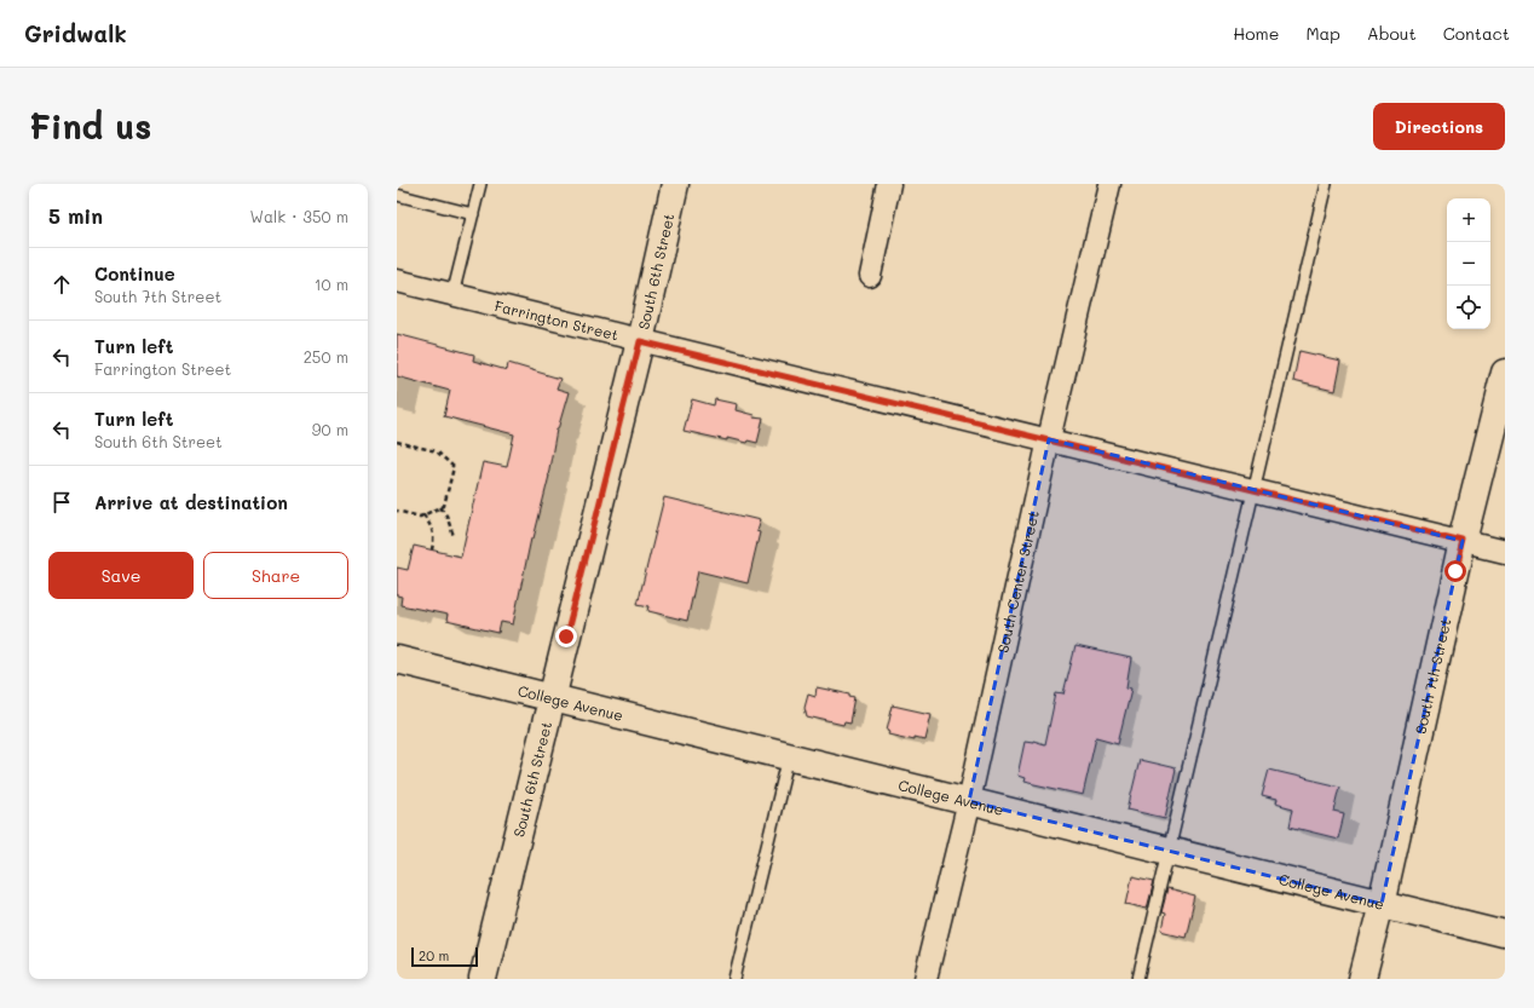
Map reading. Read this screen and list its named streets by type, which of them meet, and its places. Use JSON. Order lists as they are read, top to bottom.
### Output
{
  "streets": {
    "street": [
      "South 6th Street",
      "Farrington Street",
      "South Center Street",
      "South 7th Street",
      "College Avenue"
    ]
  },
  "crossings": [
    ["South 6th Street", "Farrington Street"],
    ["South 6th Street", "College Avenue"],
    ["Farrington Street", "South Center Street"],
    ["Farrington Street", "South 7th Street"],
    ["South Center Street", "College Avenue"],
    ["South 7th Street", "College Avenue"]
  ],
  "scale_bar": "20 m",
  "page": {
    "header": "Gridwalk",
    "nav": [
      "Home",
      "Map",
      "About",
      "Contact"
    ],
    "buttons": [
      "Directions",
      ["Save", "Share"]
    ],
    "title": "Find us",
    "heading": ["5 min", "Walk · 350 m"],
    "map_buttons": ["+", "−"],
    "list": [
      ["Continue", "South 7th Street", "10 m"],
      ["Turn left", "Farrington Street", "250 m"],
      ["Turn left", "South 6th Street", "90 m"],
      "Arrive at destination"
    ],
    "scale": "20 m"
  }
}
